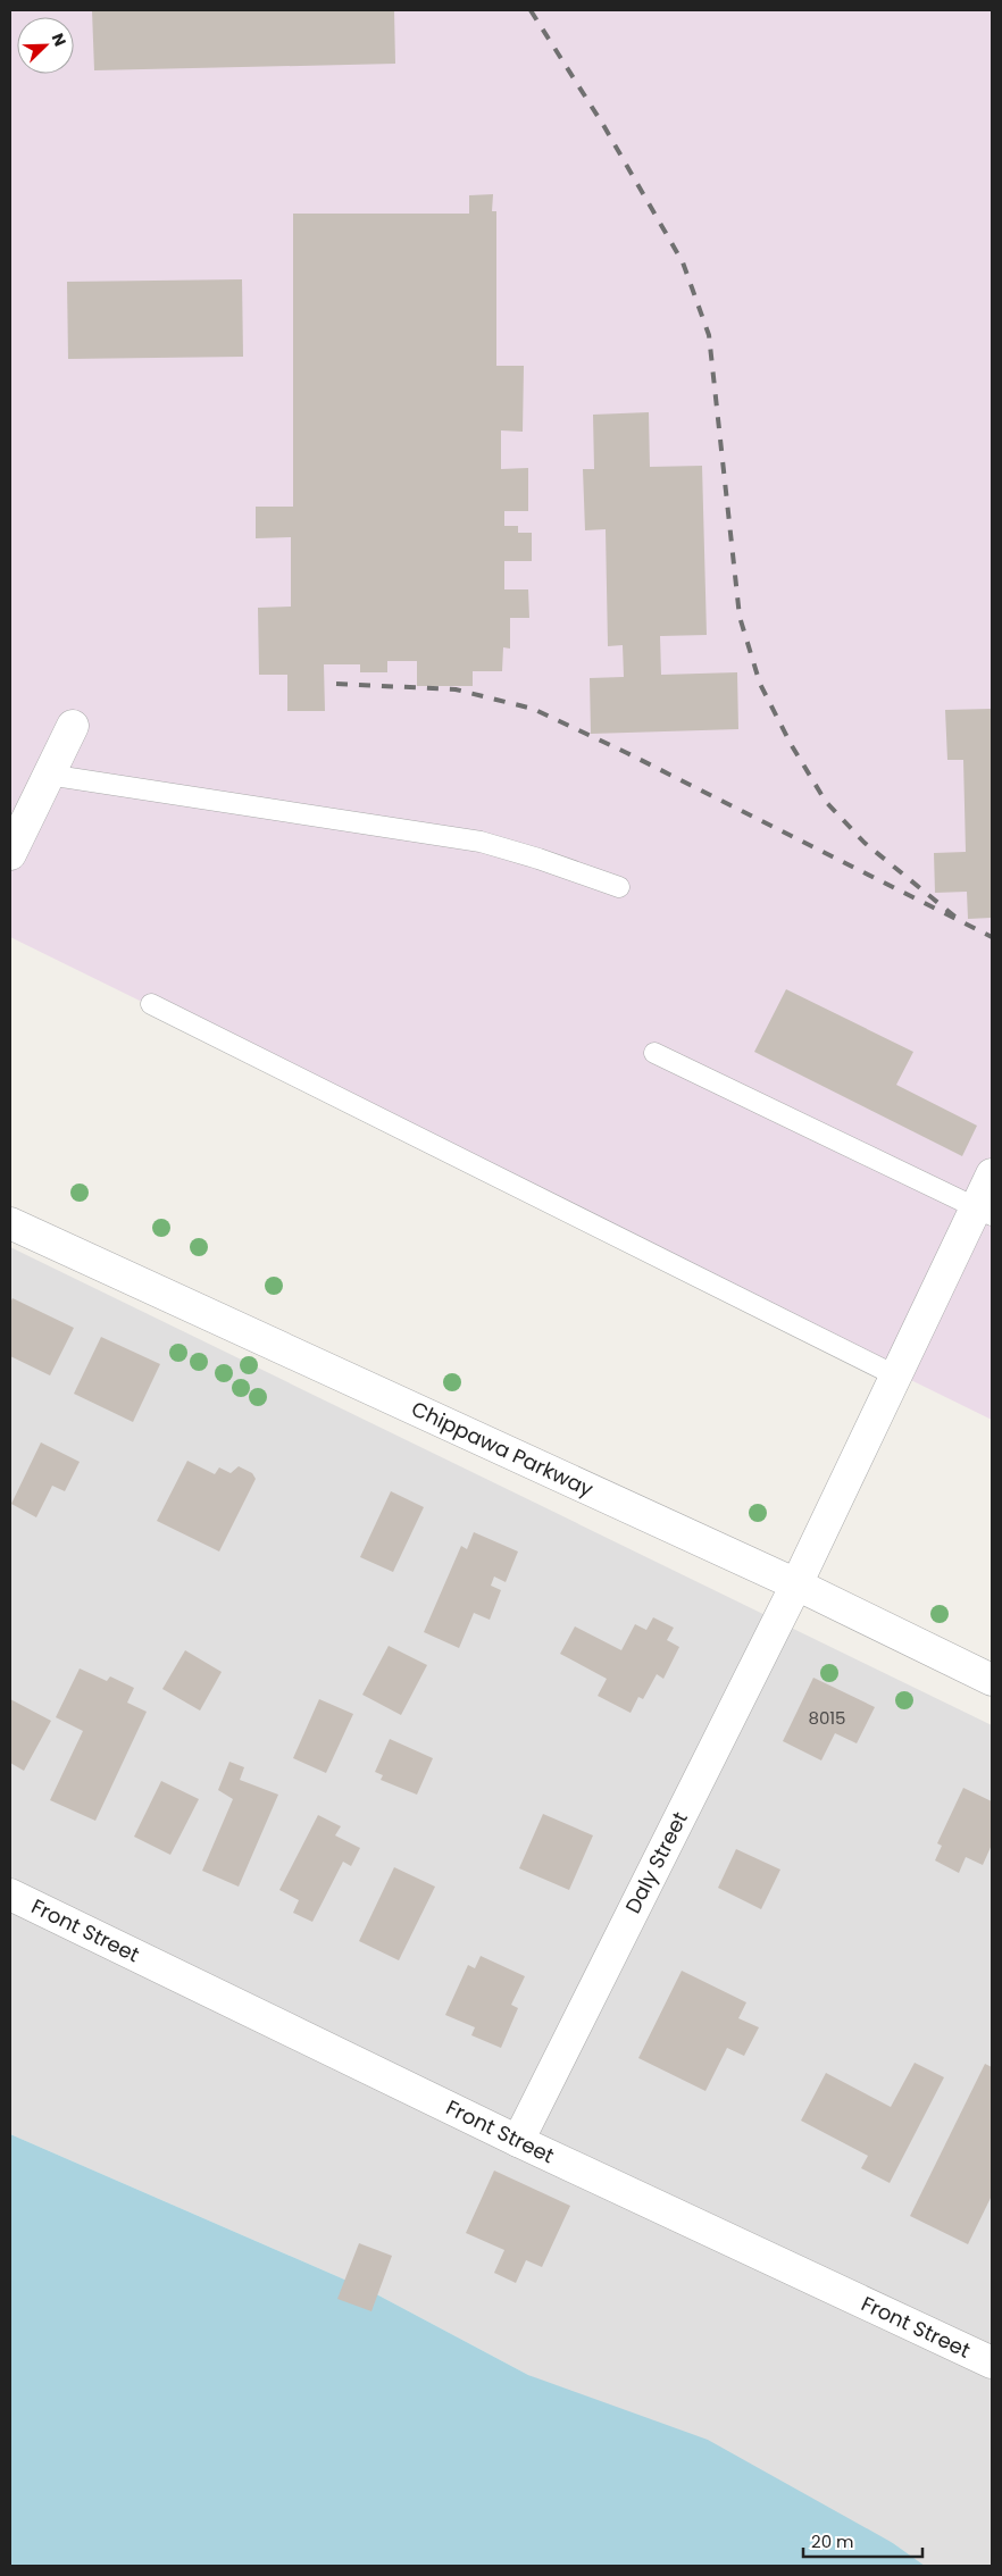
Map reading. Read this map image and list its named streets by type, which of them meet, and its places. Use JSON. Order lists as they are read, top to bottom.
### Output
{
  "streets": {
    "street": ["Chippawa Parkway", "Daly Street", "Front Street"]
  },
  "crossings": [
    ["Chippawa Parkway", "Daly Street"],
    ["Daly Street", "Front Street"]
  ],
  "house_numbers": ["8015"],
  "scale_bar": "20 m",
  "north": "top right"
}
